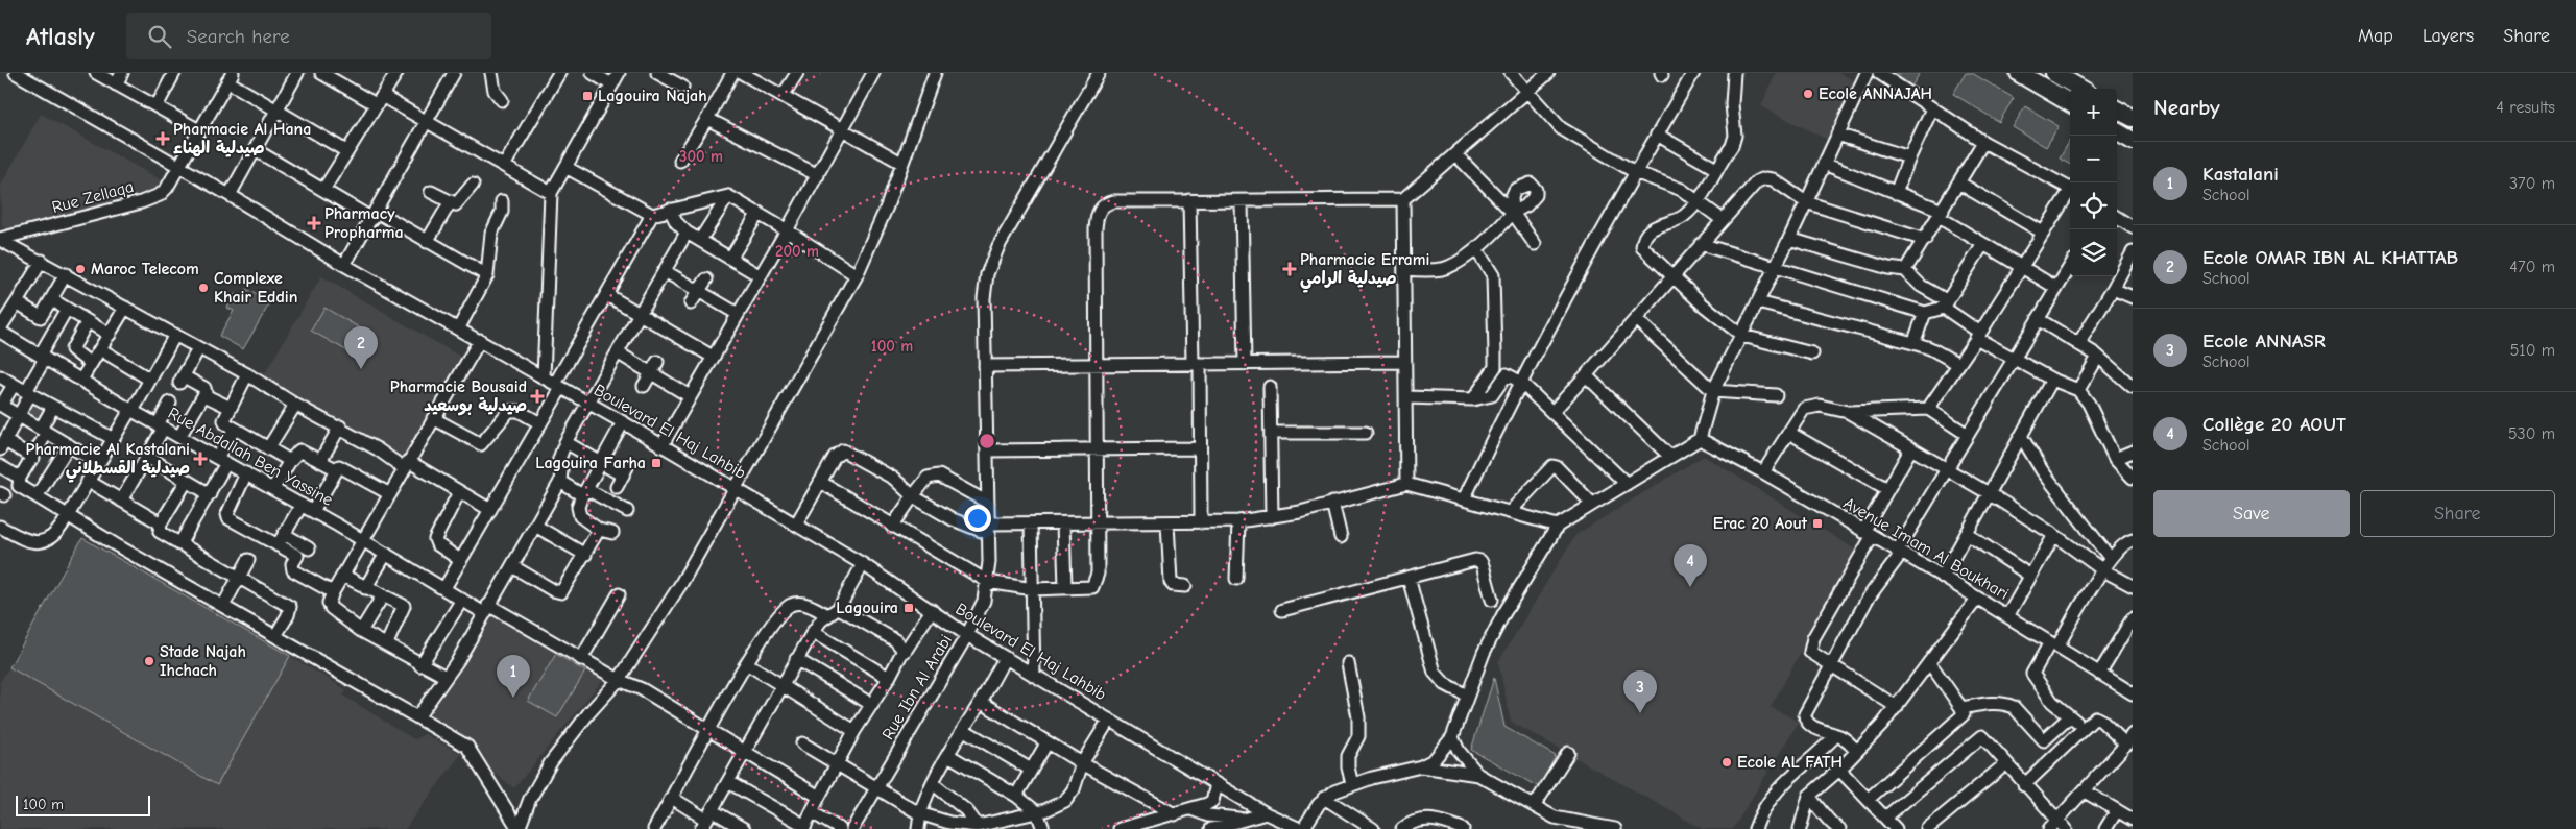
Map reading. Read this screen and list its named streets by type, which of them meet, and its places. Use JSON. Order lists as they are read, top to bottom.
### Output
{
  "streets": {
    "street": [
      "Rue Zellaqa",
      "Boulevard El Haj Lahbib",
      "Rue Abdallah Ben Yassine",
      "Avenue Imam Al Boukhari",
      "Rue Ibn Al Arabi"
    ]
  },
  "crossings": [
    ["Rue Zellaqa", "Boulevard El Haj Lahbib"],
    ["Boulevard El Haj Lahbib", "Rue Ibn Al Arabi"]
  ],
  "places": {
    "other": [
      "Ecole ANNAJAH",
      "Maroc Telecom",
      "Complexe Khair Eddin",
      "Stade Najah Ihchach",
      "Ecole AL FATH"
    ],
    "transit": [
      "Lagouira Najah",
      "Lagouira Farha",
      "Erac 20 Aout",
      "Lagouira"
    ],
    "health": [
      "Pharmacie Al Hana صيدلية الهناء",
      "Pharmacy Propharma",
      "Pharmacie Errami صيدلية الرامي",
      "Pharmacie Bousaid صيدلية بوسعيد",
      "Pharmacie Al Kastalani صيدلية القسطلاني"
    ]
  },
  "scale_bar": "100 m",
  "page": {
    "header": "Atlasly",
    "search": "Search here",
    "nav": ["Map", "Layers", "Share"],
    "heading": ["Nearby", "4 results"],
    "map_buttons": ["+", "−"],
    "list": [
      {
        "mark": "1",
        "name": "Kastalani",
        "note": "School",
        "value": "370 m"
      },
      {
        "mark": "2",
        "name": "Ecole OMAR IBN AL KHATTAB",
        "note": "School",
        "value": "470 m"
      },
      {
        "mark": "3",
        "name": "Ecole ANNASR",
        "note": "School",
        "value": "510 m"
      },
      {
        "mark": "4",
        "name": "Collège 20 AOUT",
        "note": "School",
        "value": "530 m"
      }
    ],
    "pins": [
      "2",
      "4",
      "1",
      "3"
    ],
    "buttons": ["Save", "Share"],
    "scale": "100 m"
  },
  "rings": ["300 m", "200 m", "100 m"]
}
